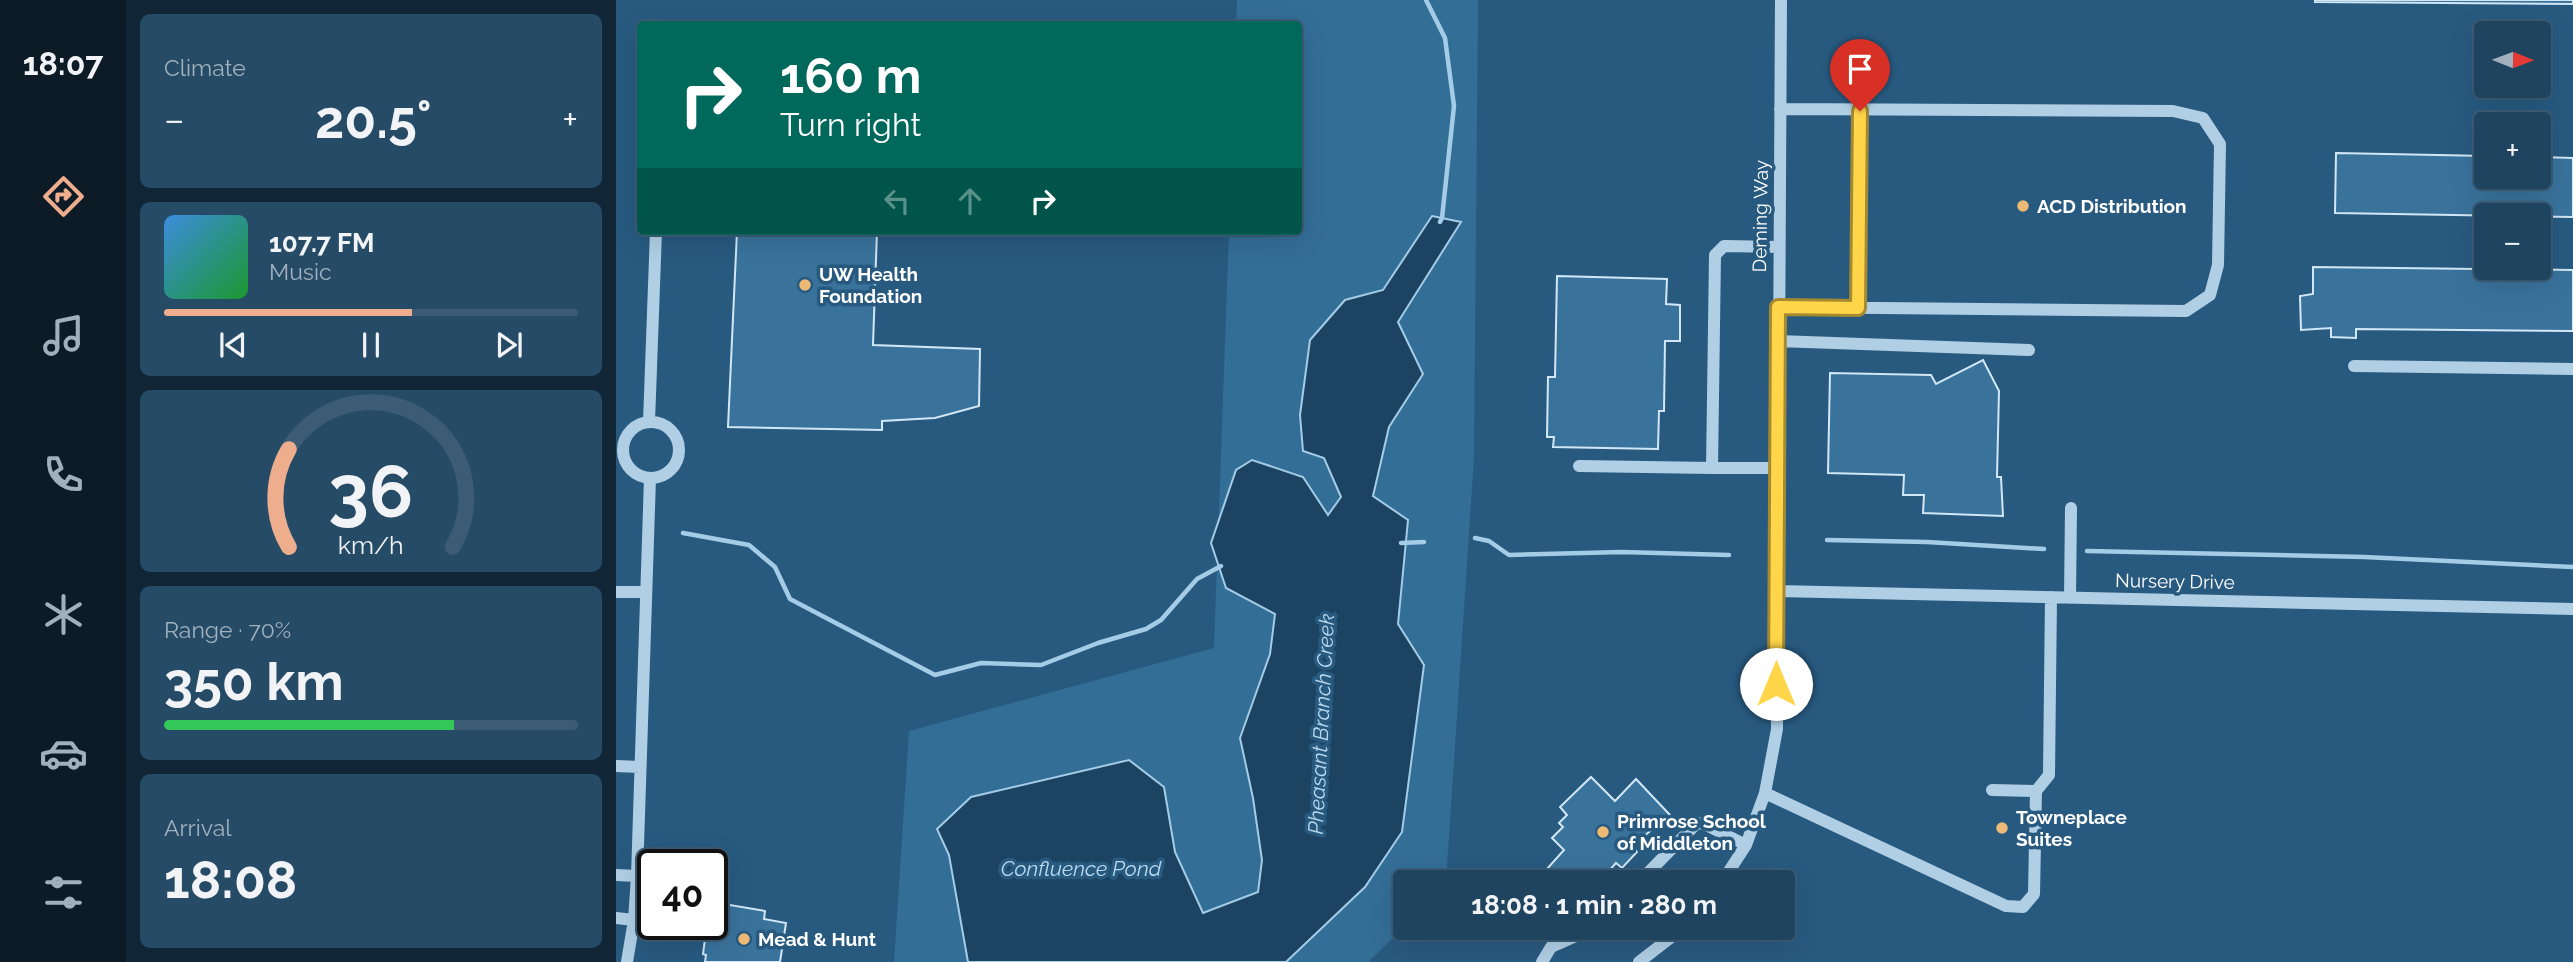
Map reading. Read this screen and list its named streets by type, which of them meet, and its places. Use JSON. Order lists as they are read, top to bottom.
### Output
{
  "streets": {
    "street": ["Deming Way", "Nursery Drive"]
  },
  "crossings": [
    ["Deming Way", "Nursery Drive"]
  ],
  "water": ["Pheasant Branch Creek", "Confluence Pond"],
  "places": [
    "ACD Distribution",
    "UW Health Foundation",
    "Towneplace Suites",
    "Primrose School of Middleton",
    "Mead & Hunt"
  ],
  "north": "right",
  "page": {
    "tabs": "18:07",
    "tile": [
      "Climate",
      ["Range · 70%", "350 km"],
      ["Arrival", "18:08"]
    ],
    "map_buttons": ["+", "−"],
    "turn": ["160 m", "Turn right"],
    "heat": ["−", "20.5°", "+"],
    "song": ["107.7 FM", "Music"],
    "limit": "40",
    "trip": "18:08 · 1 min · 280 m",
    "gauge": ["36", "km/h"]
  }
}
